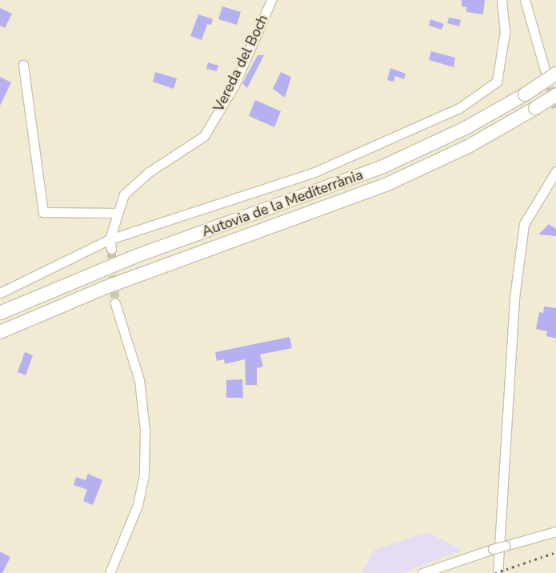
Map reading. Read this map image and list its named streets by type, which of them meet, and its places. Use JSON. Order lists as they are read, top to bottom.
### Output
{
  "streets": {
    "highway": ["Autovia de la Mediterrània"],
    "street": ["Vereda del Boch"]
  }
}
